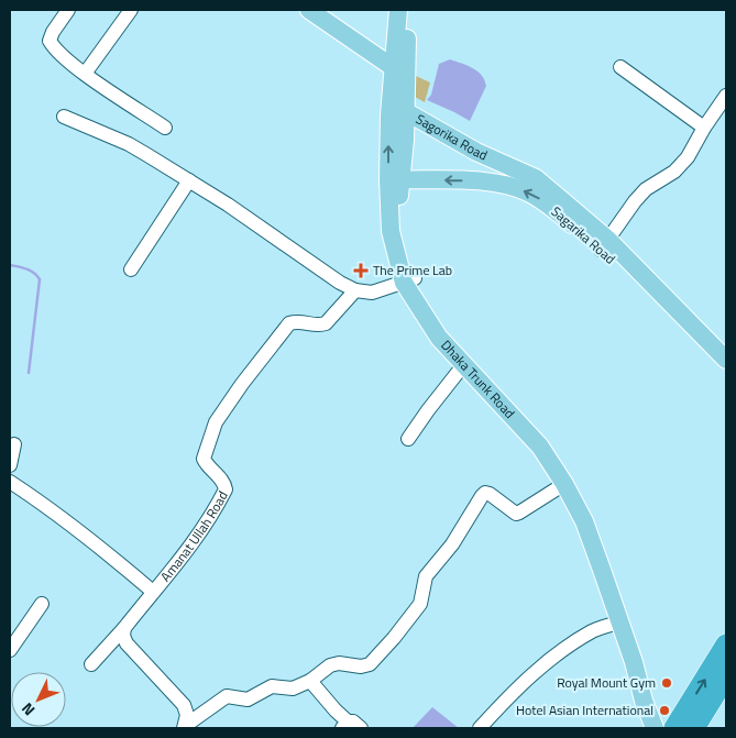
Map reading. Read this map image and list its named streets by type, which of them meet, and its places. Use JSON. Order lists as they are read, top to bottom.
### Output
{
  "streets": {
    "main road": ["Sagorika Road", "Sagarika Road", "Dhaka Trunk Road"],
    "street": ["Amanat Ullah Road"]
  },
  "crossings": [
    ["Sagorika Road", "Sagarika Road"],
    ["Sagorika Road", "Dhaka Trunk Road"],
    ["Sagarika Road", "Dhaka Trunk Road"]
  ],
  "one_way": ["Sagarika Road"],
  "places": {
    "health": ["The Prime Lab"],
    "other": ["Royal Mount Gym", "Hotel Asian International"]
  },
  "north": "bottom left"
}
